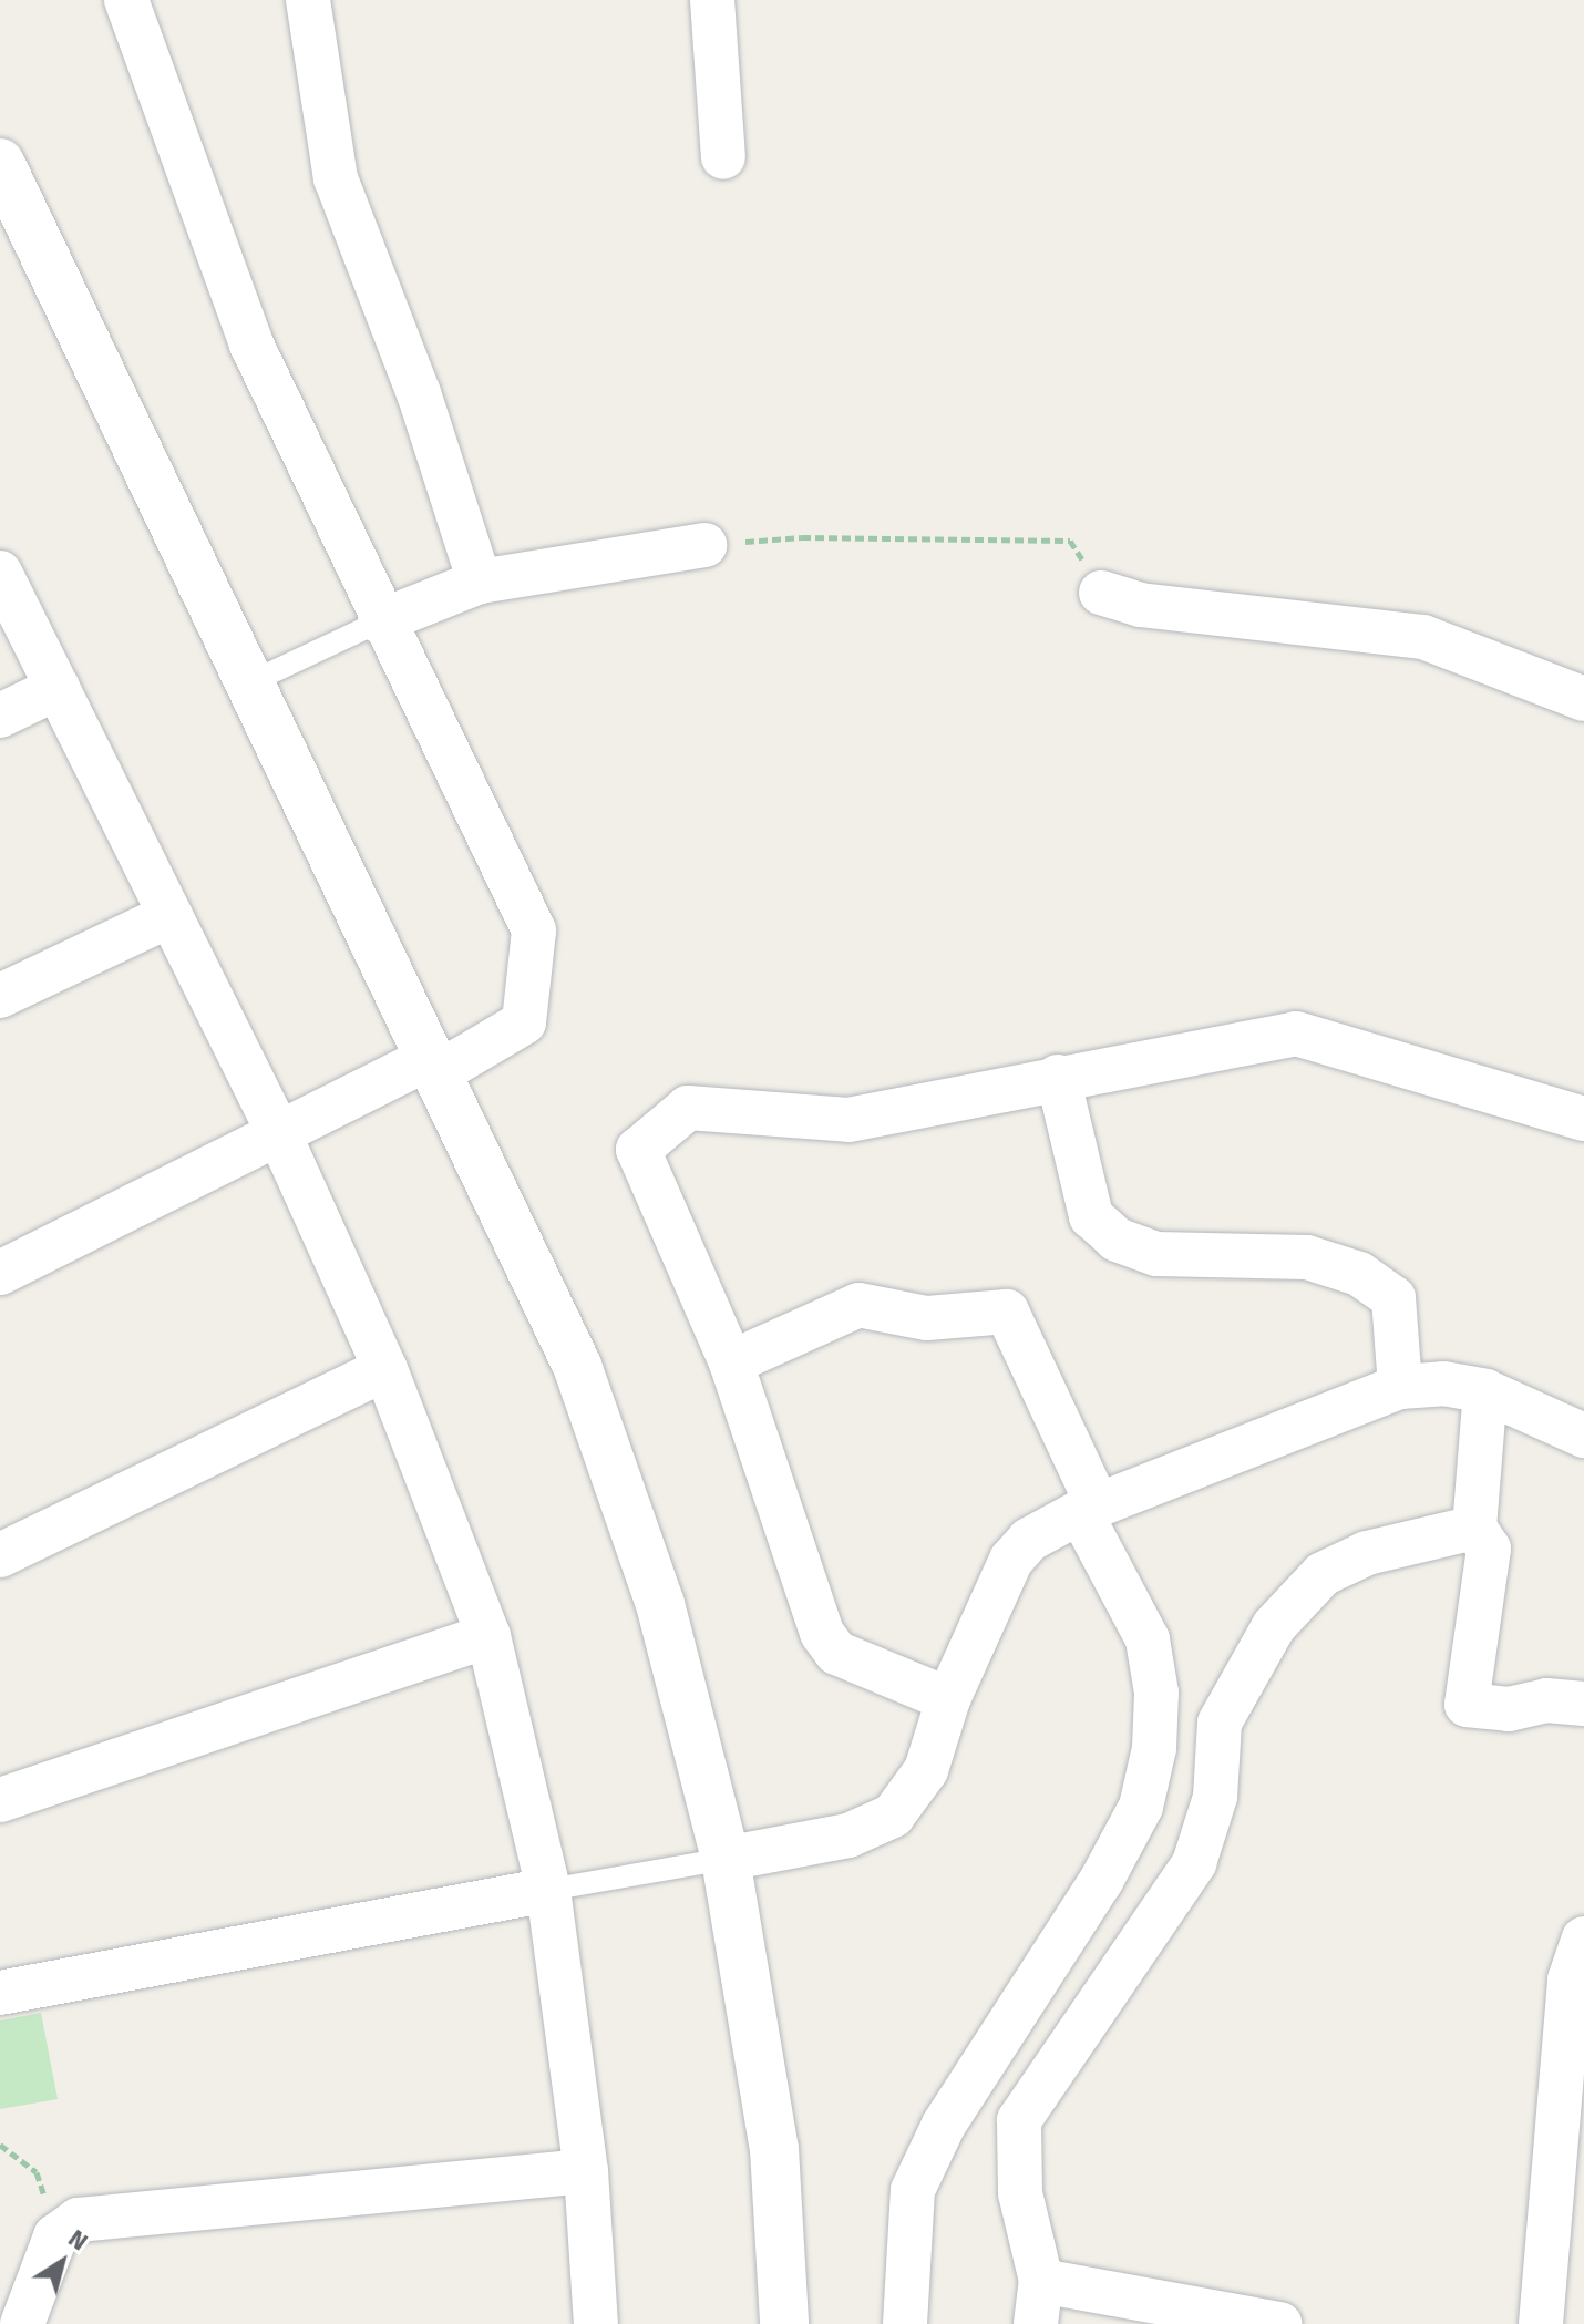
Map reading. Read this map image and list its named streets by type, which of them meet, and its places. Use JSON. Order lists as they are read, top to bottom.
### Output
{
  "north": "top right"
}
